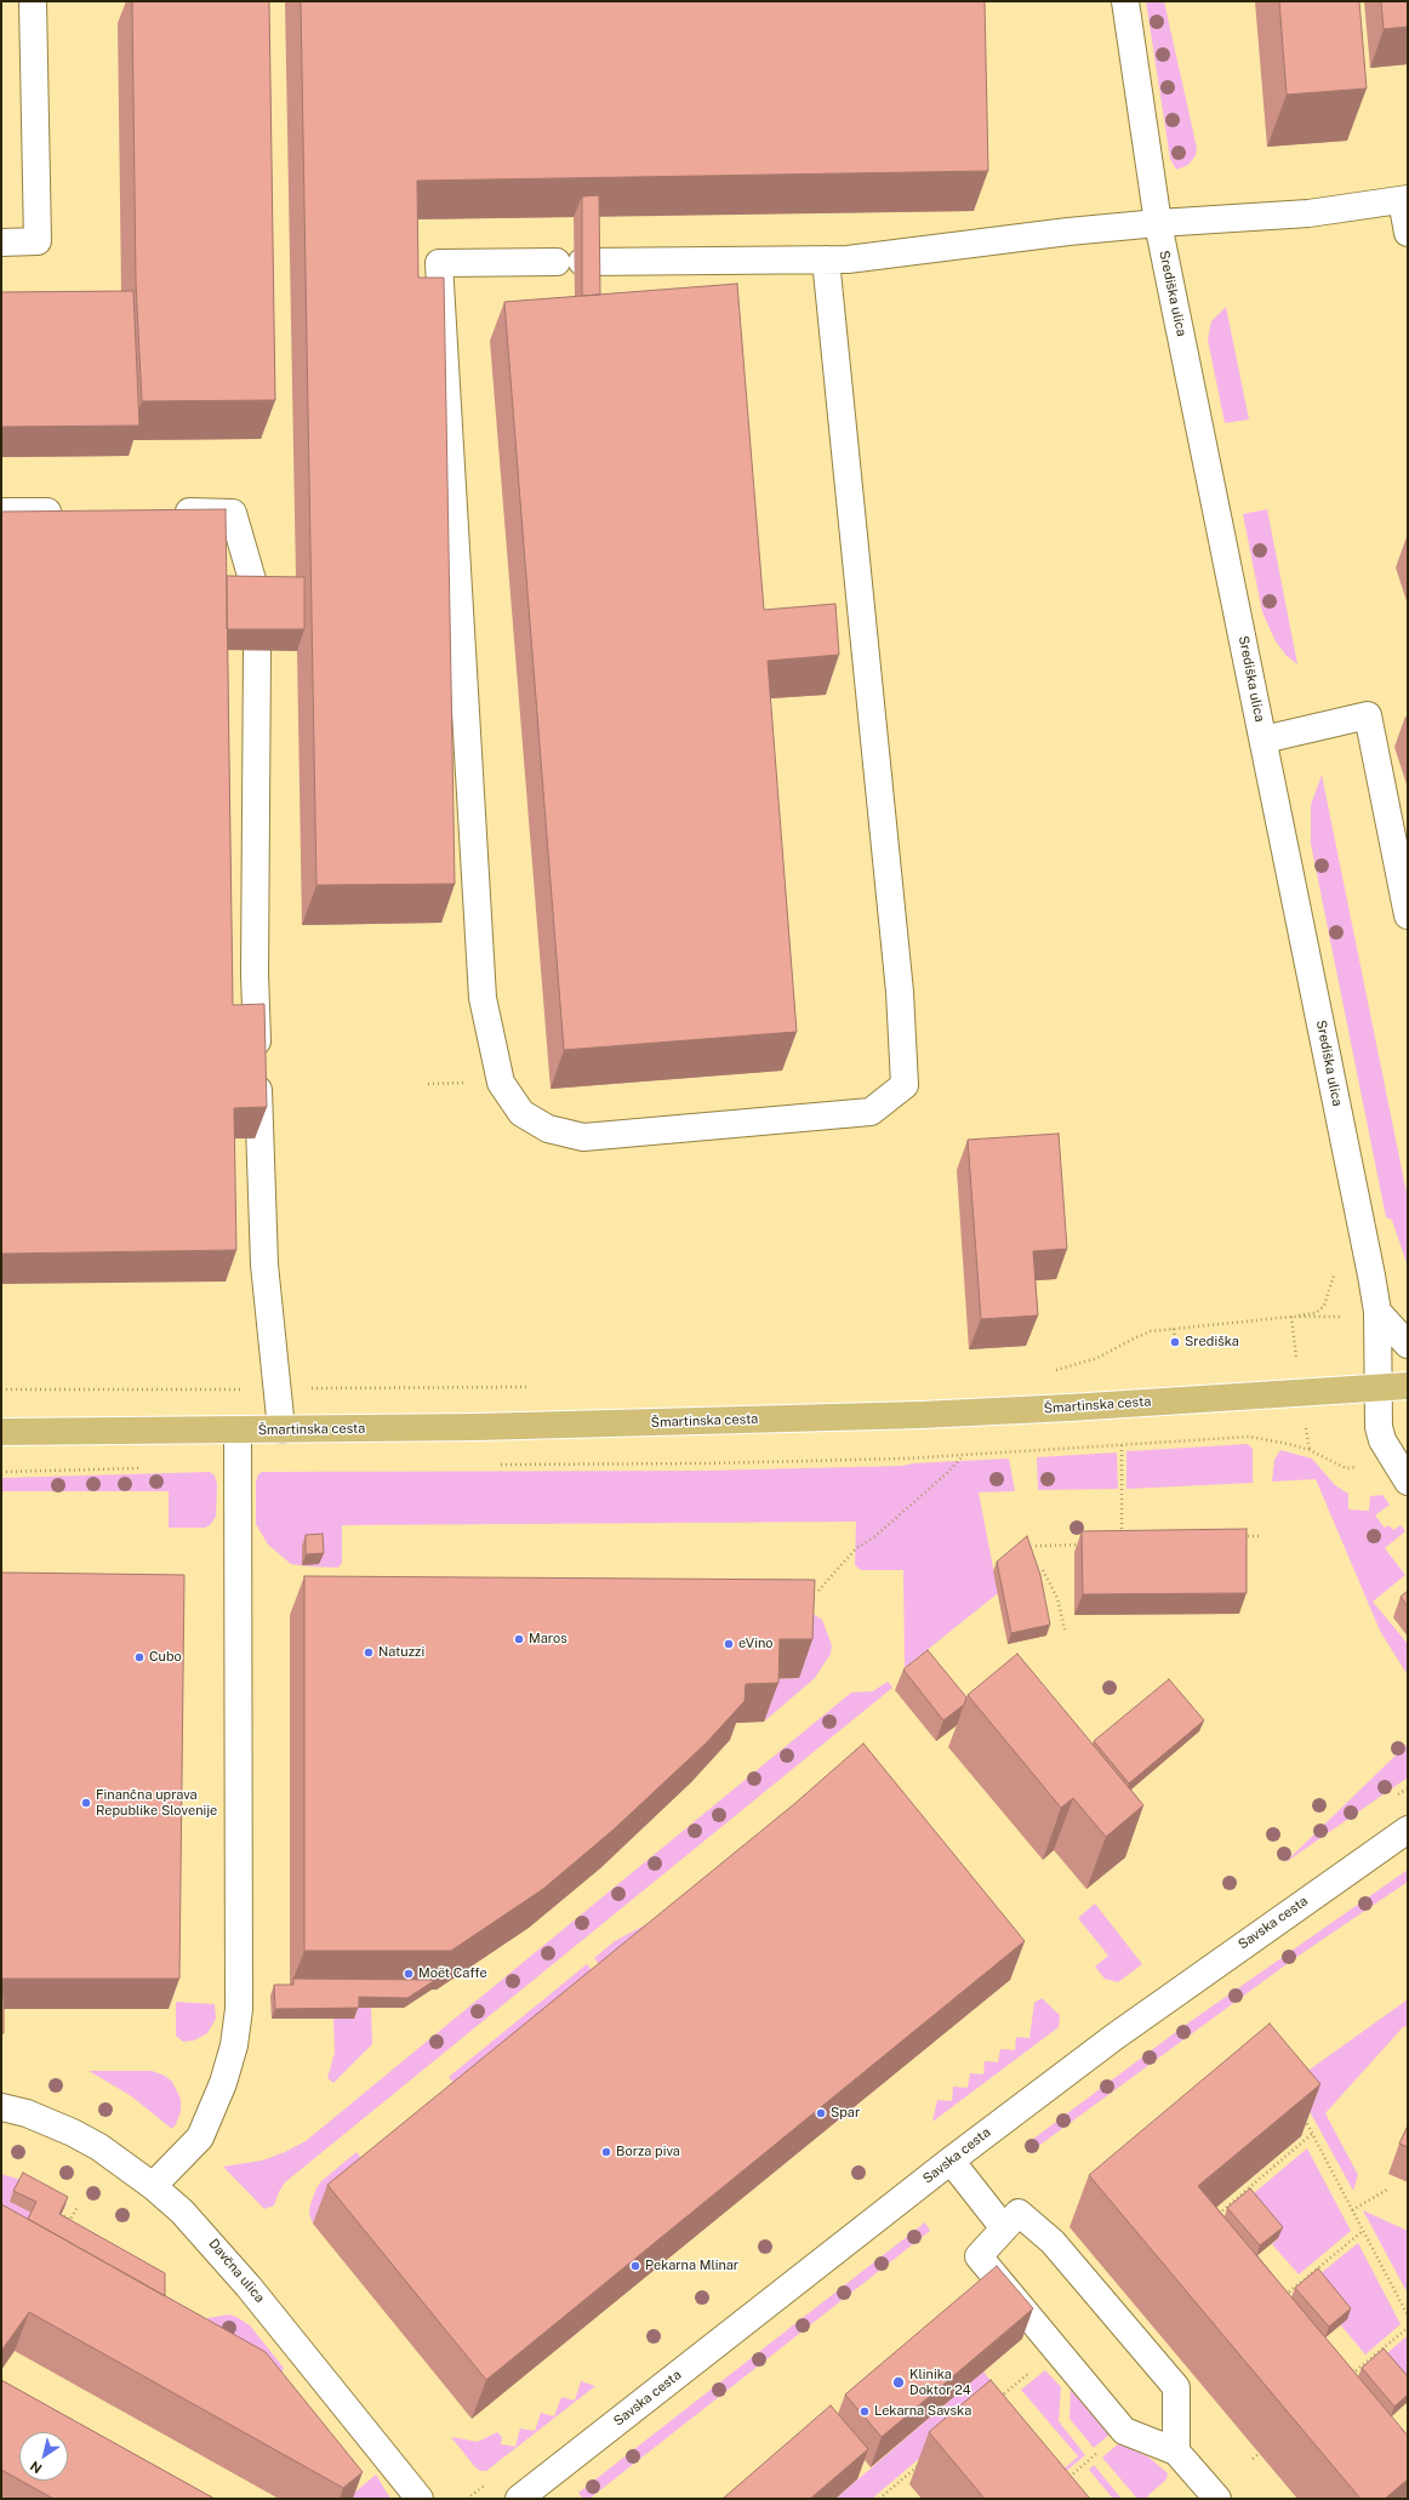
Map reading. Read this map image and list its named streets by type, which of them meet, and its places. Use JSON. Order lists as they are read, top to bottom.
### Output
{
  "streets": {
    "main road": ["Šmartinska cesta"],
    "street": ["Središka ulica", "Savska cesta", "Davčna ulica"]
  },
  "crossings": [
    ["Središka ulica", "Šmartinska cesta"]
  ],
  "places": [
    "Središka",
    "Maros",
    "eVino",
    "Natuzzi",
    "Cubo",
    "Finančna uprava Republike Slovenije",
    "Moët Caffe",
    "Spar",
    "Borza piva",
    "Pekarna Mlinar",
    "Klinika Doktor 24",
    "Lekarna Savska"
  ],
  "north": "bottom left"
}
